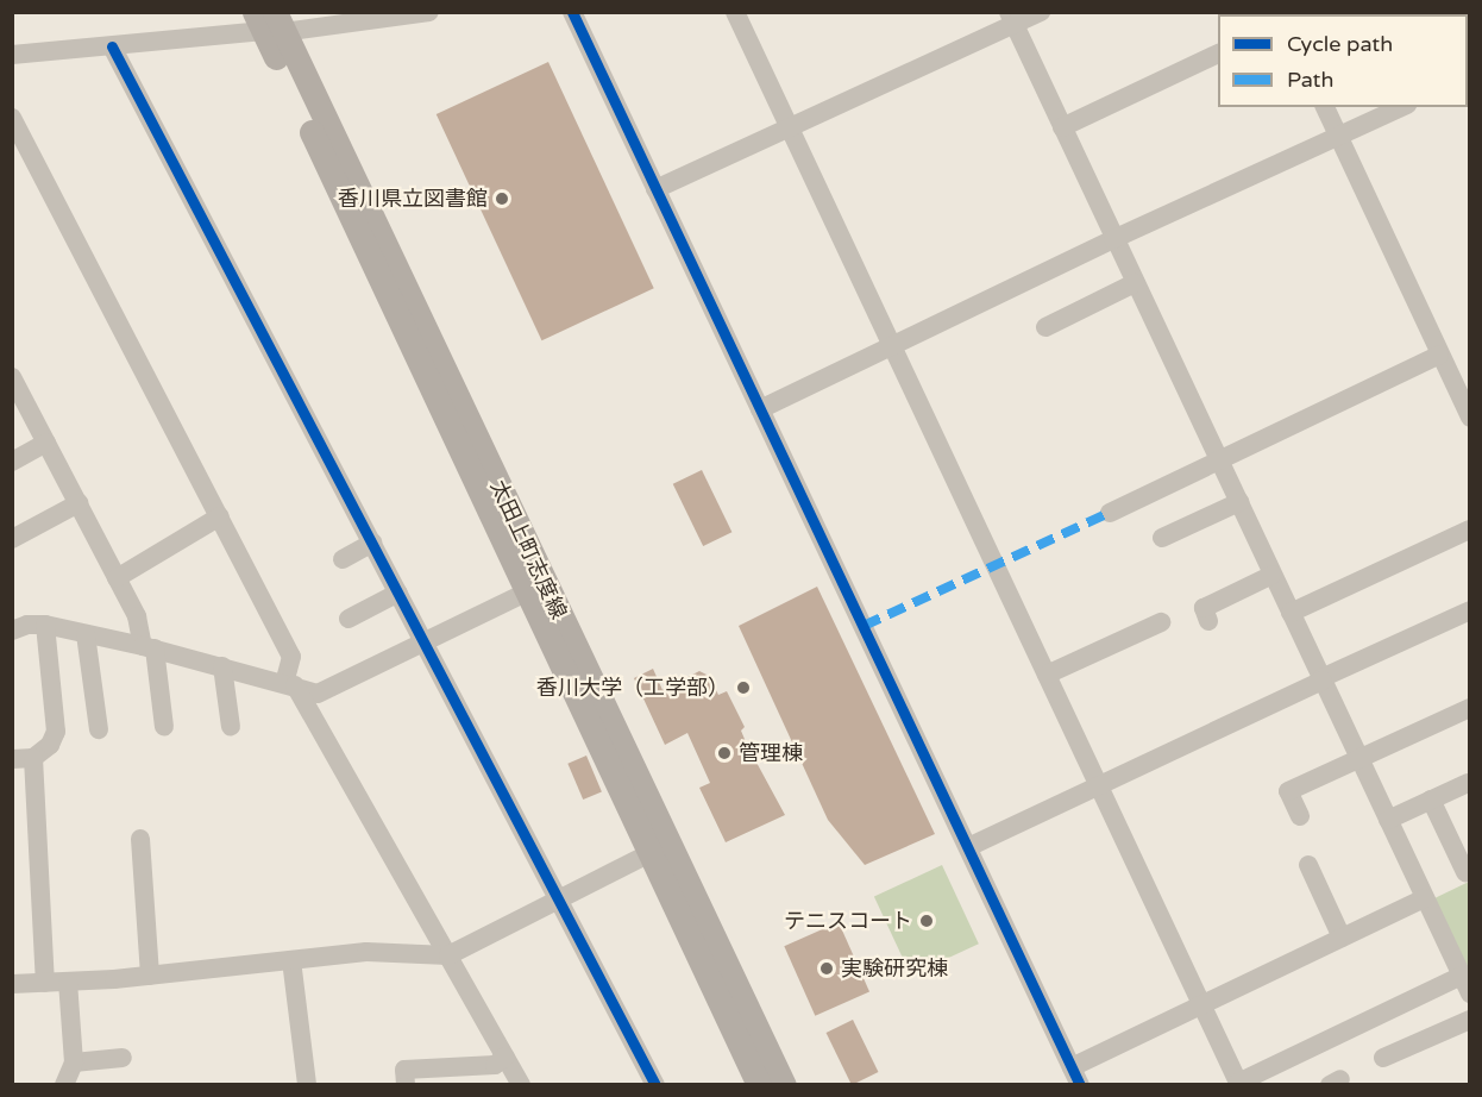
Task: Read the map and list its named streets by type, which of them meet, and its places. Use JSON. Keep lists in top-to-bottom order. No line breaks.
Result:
{"streets":{"main road":["太田上町志度線"]},"places":["香川県立図書館","香川大学（工学部）","管理棟","テニスコート","実験研究棟"],"legend":["Cycle path","Path"]}
